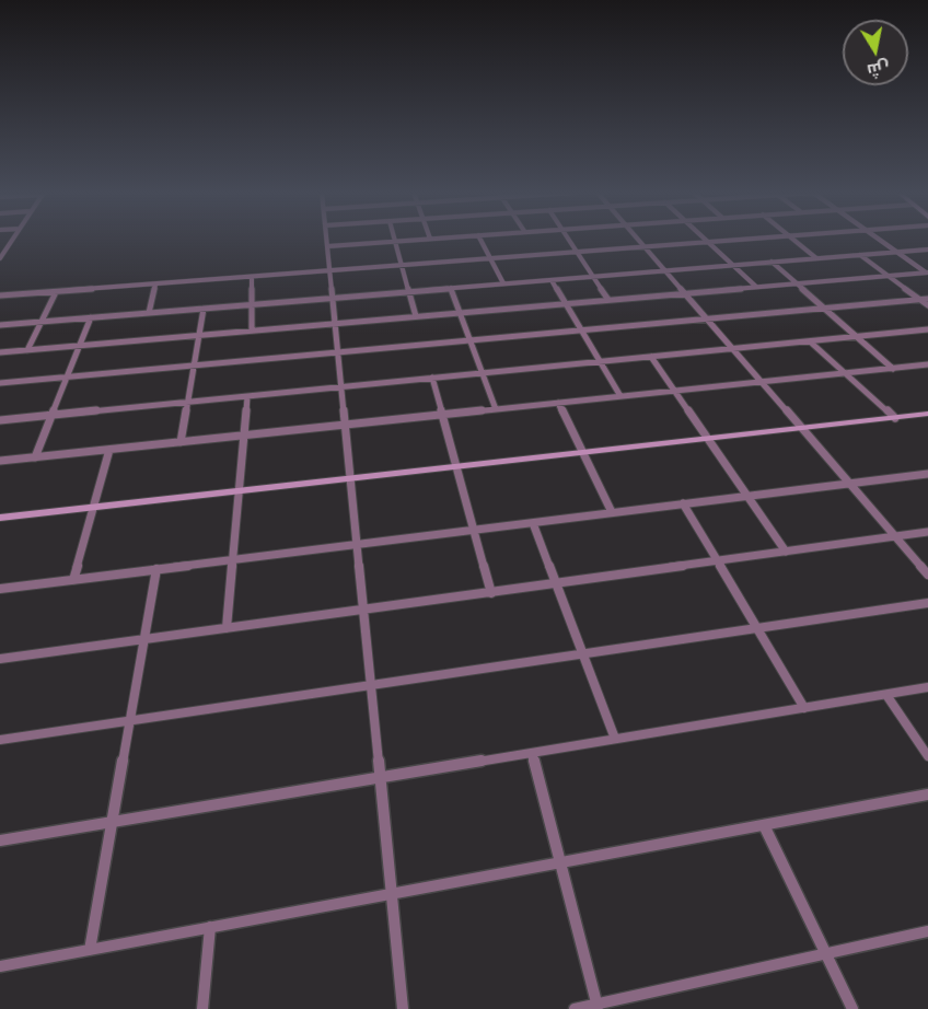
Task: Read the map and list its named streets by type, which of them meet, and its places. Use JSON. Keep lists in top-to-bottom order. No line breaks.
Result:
{"north":"bottom"}
